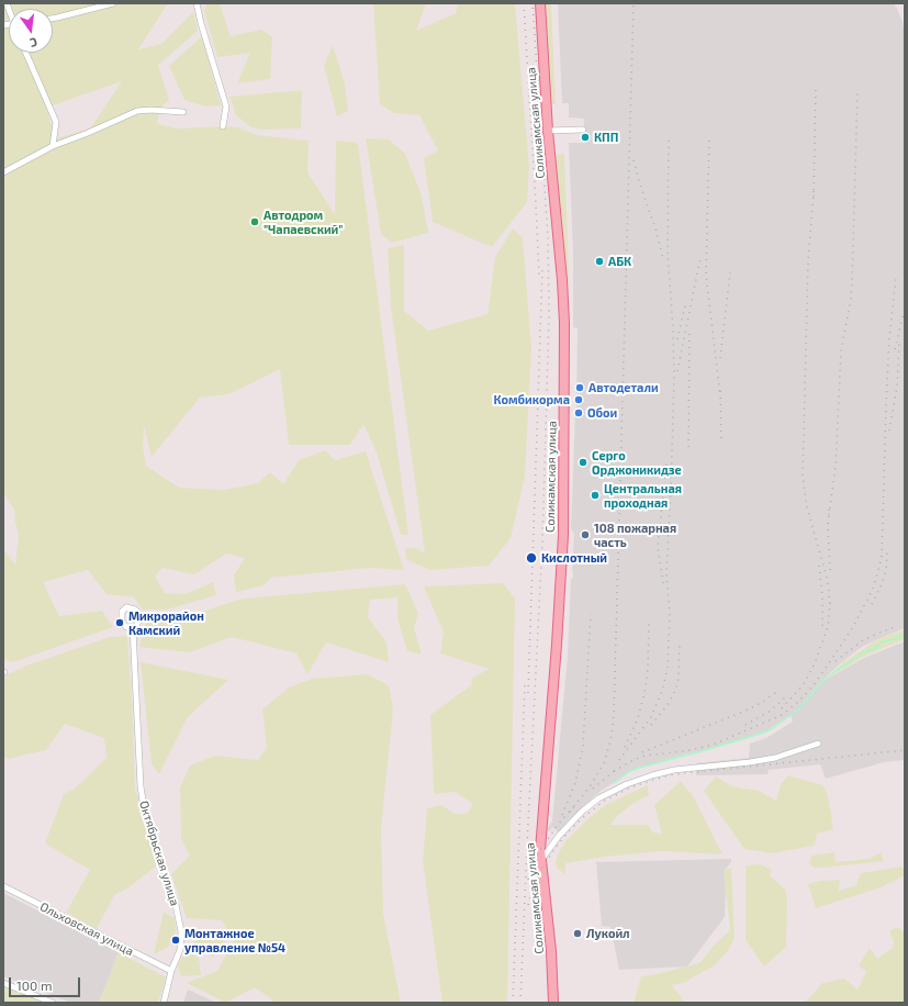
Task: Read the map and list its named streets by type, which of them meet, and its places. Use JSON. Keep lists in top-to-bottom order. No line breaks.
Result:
{"streets":{"main road":["Соликамская улица"],"street":["Октябрьская улица","Ольховская улица"]},"crossings":[["Октябрьская улица","Ольховская улица"]],"places":["КПП","Автодром \"Чапаевский\"","АБК","Автодетали","Комбикорма","Обои","Серго Орджоникидзе","Центральная проходная","108 пожарная часть","Кислотный","Микрорайон Камский","Лукойл","Монтажное управление №54"],"scale_bar":"100 m","north":"bottom"}
